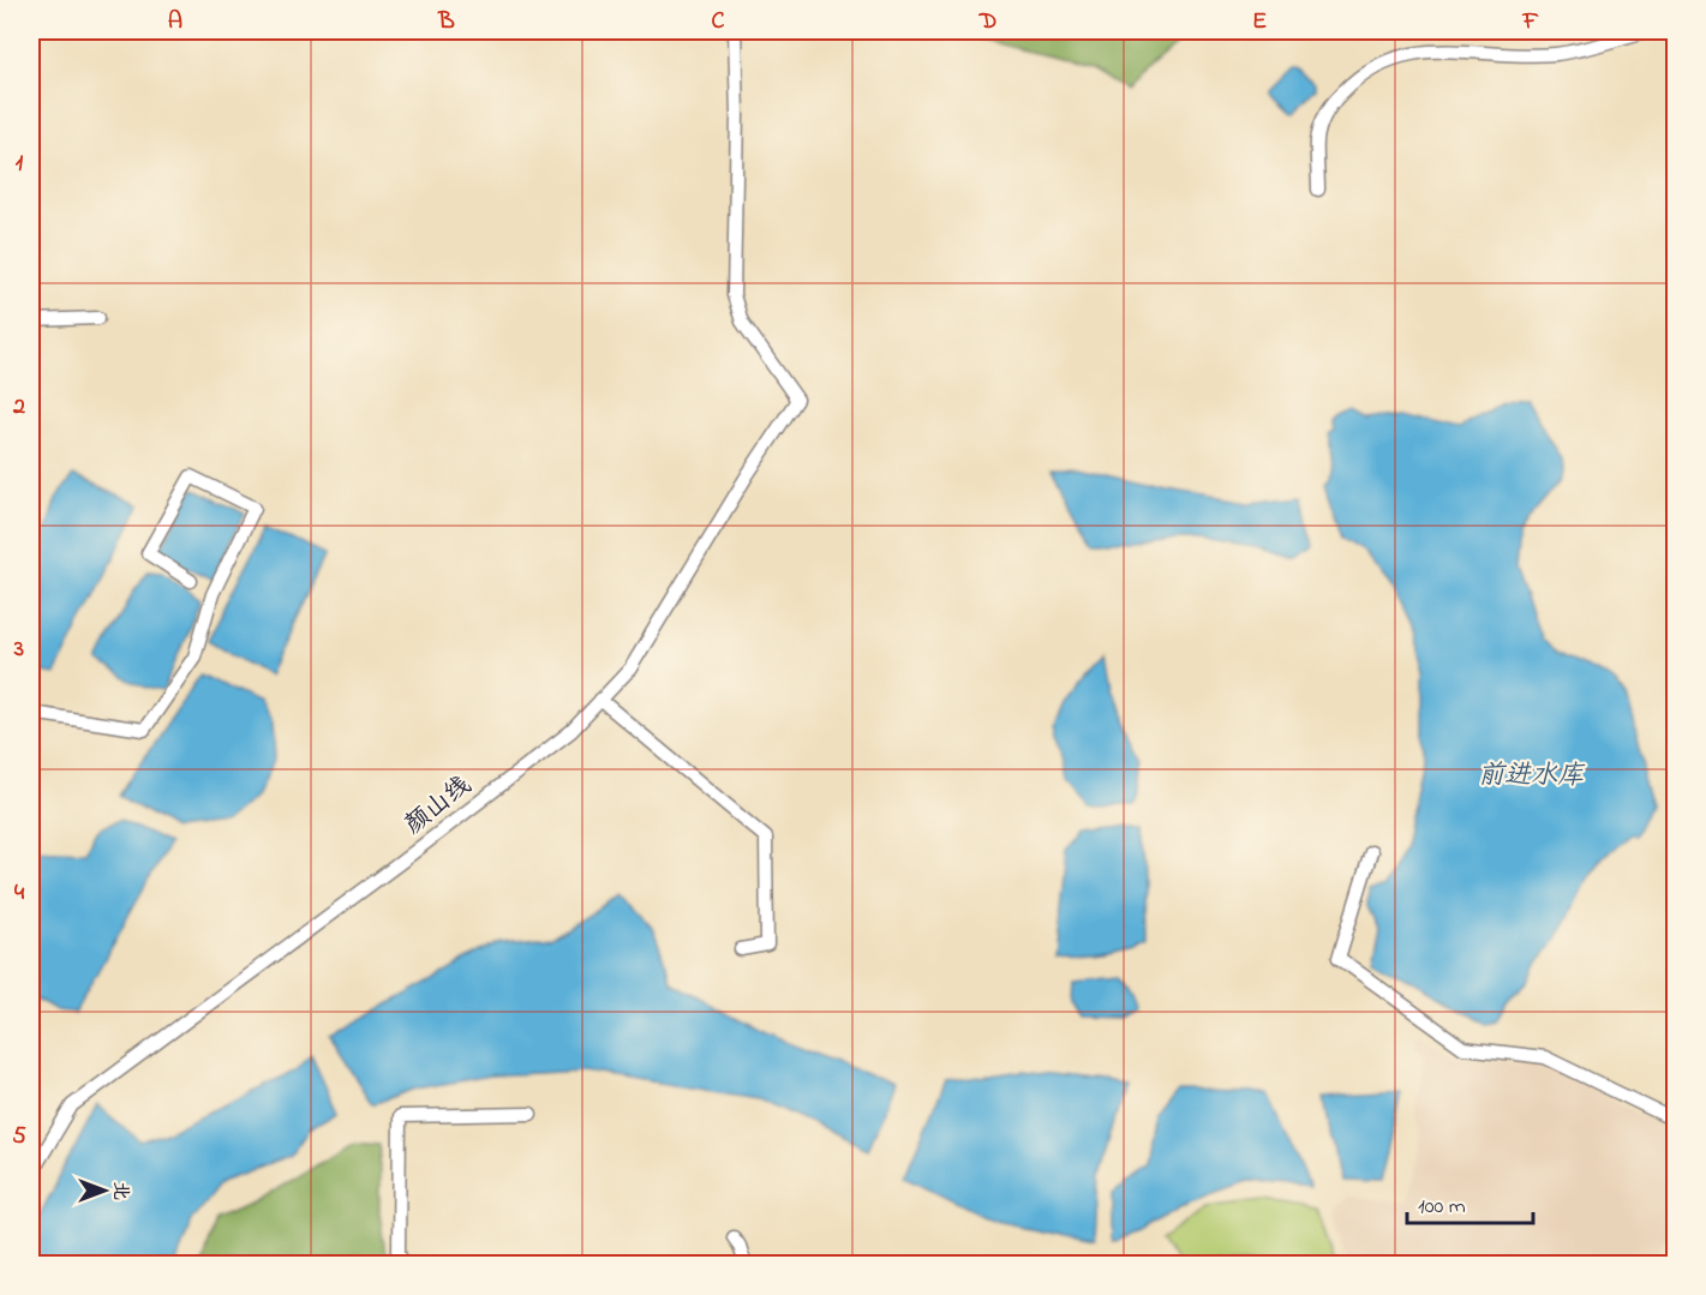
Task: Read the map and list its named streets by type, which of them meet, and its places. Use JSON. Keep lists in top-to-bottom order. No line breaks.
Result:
{"streets":{"street":["颜山线"]},"water":["前进水库"],"scale_bar":"100 m","north":"right","grid":{"columns":["A","B","C","D","E","F"],"rows":["1","2","3","4","5"]}}
